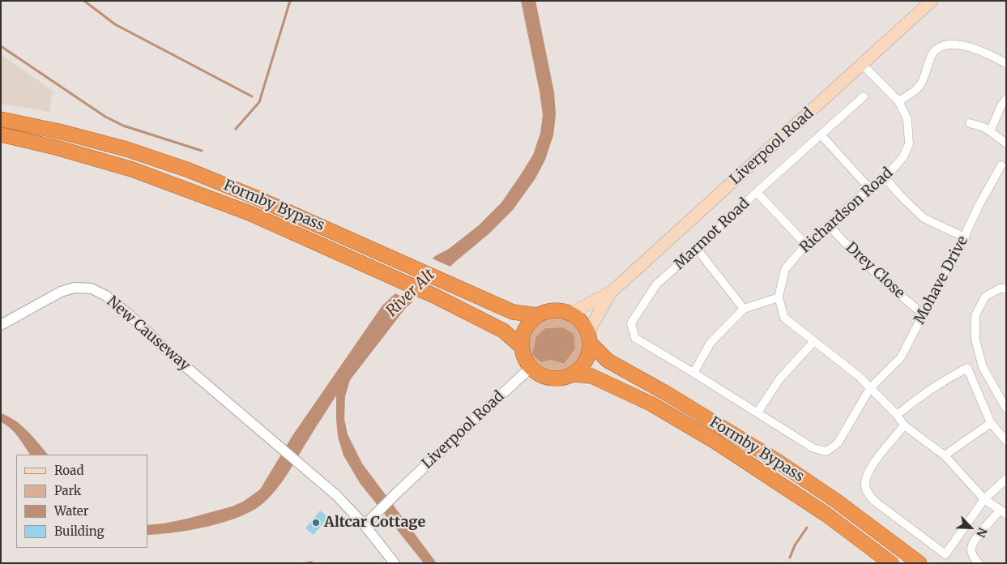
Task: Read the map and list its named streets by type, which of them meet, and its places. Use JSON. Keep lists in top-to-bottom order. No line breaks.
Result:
{"streets":{"highway":["Formby Bypass"],"main road":["Liverpool Road"],"street":["Richardson Road","Marmot Road","Drey Close","Mohave Drive","New Causeway"]},"crossings":[["Liverpool Road","Formby Bypass"],["Liverpool Road","Richardson Road"],["Liverpool Road","New Causeway"],["Richardson Road","Drey Close"],["Richardson Road","Mohave Drive"],["Marmot Road","Mohave Drive"],["Drey Close","Mohave Drive"]],"water":["River Alt"],"places":["Altcar Cottage"],"legend":["Road","Park","Water","Building"],"north":"bottom right"}
